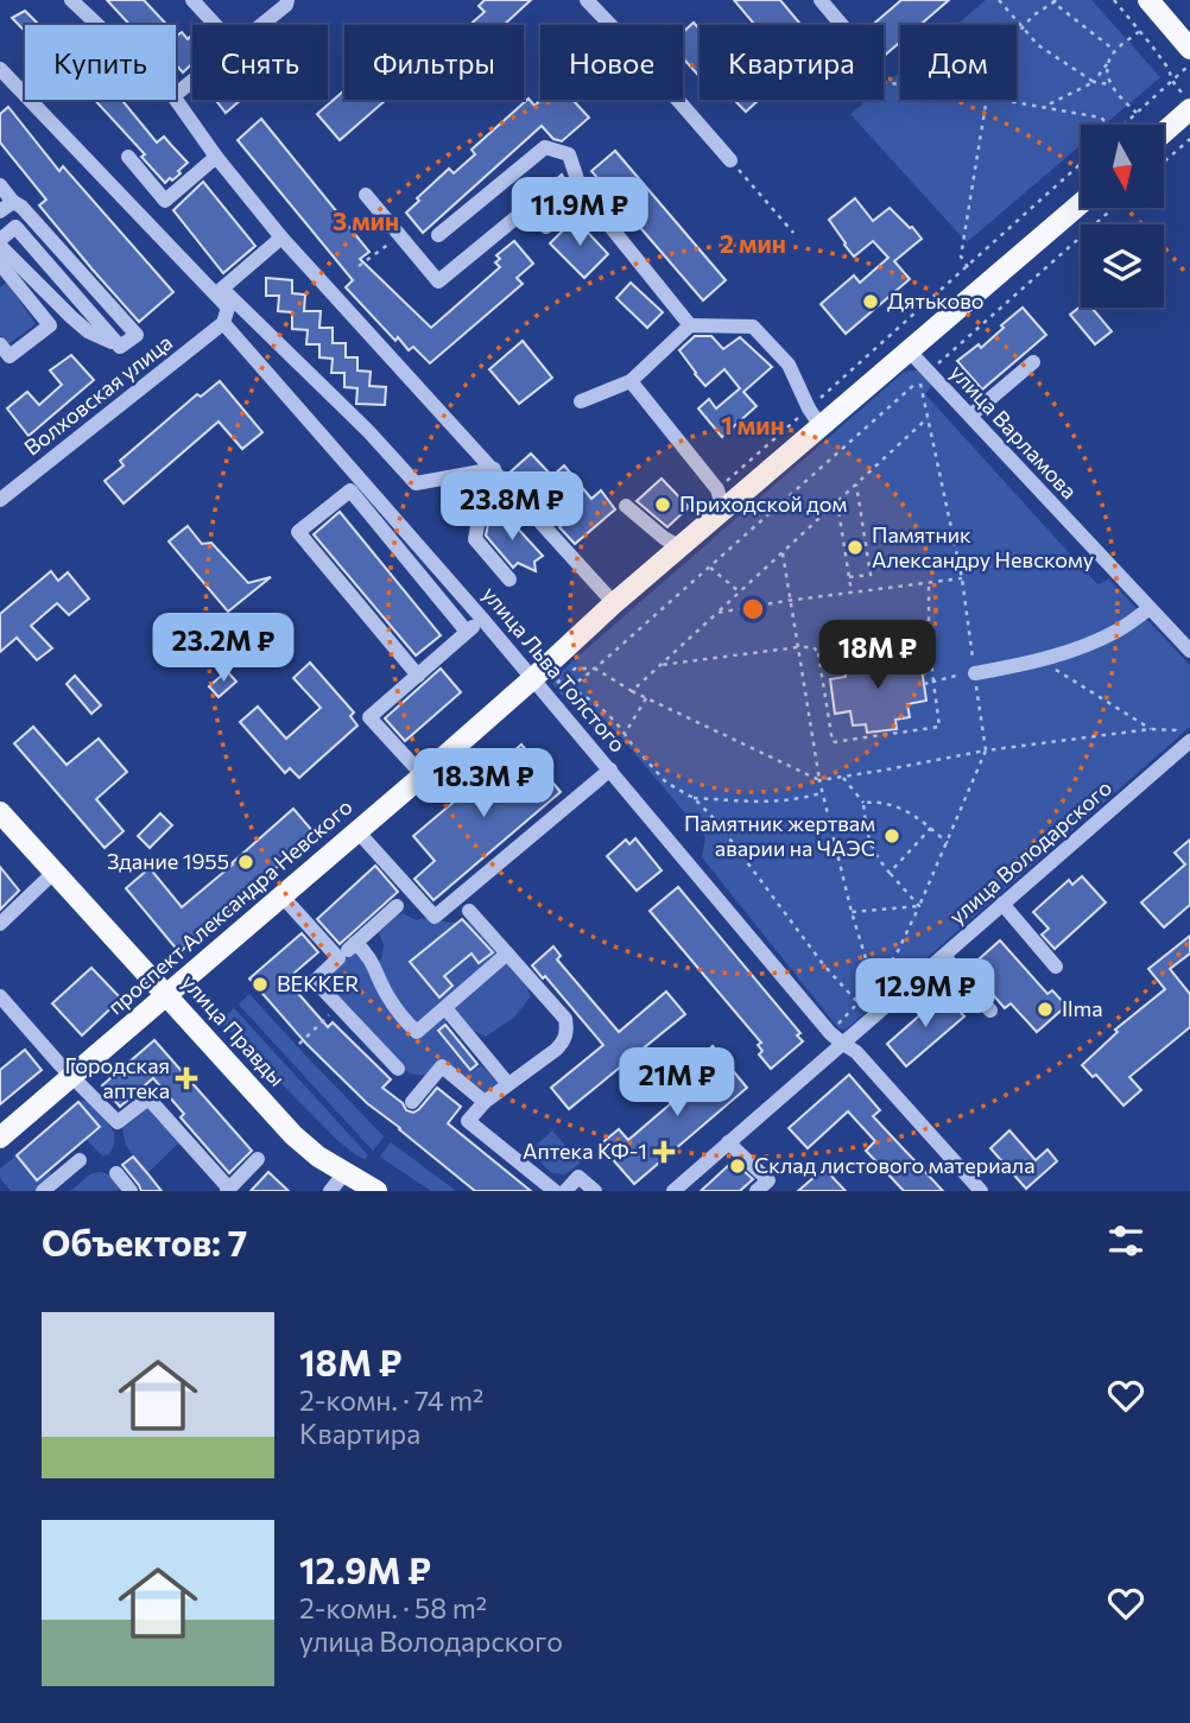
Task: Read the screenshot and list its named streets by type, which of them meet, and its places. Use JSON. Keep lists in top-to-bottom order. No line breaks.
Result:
{"streets":{"main road":["проспект Александра Невского","улица Правды"],"street":["Волховская улица","улица Варламова","улица Льва Толстого","улица Володарского"]},"crossings":[["Волховская улица","улица Льва Толстого"],["улица Варламова","проспект Александра Невского"],["улица Льва Толстого","улица Володарского"],["улица Льва Толстого","проспект Александра Невского"],["проспект Александра Невского","улица Правды"]],"places":{"other":["Дятьково","Приходской дом","Памятник Александру Невскому","Памятник жертвам аварии на ЧАЭС","Здание 1955","BEKKER","Ilma","Склад листового материала"],"health":["Городская аптека","Аптека КФ-1"]},"north":"bottom","page":{"chip":["Купить","Снять","Фильтры","Новое","Квартира","Дом"],"price":["11.9M ₽","23.8M ₽","23.2M ₽","18M ₽","18.3M ₽","12.9M ₽","21M ₽"],"heading":"Объектов: 7","list":[{"name":"18M ₽","note":"2-комн. · 74 m² · Квартира"},{"name":"12.9M ₽","note":"2-комн. · 58 m² · улица Володарского"}]},"rings":["3 мин","2 мин","1 мин"]}
